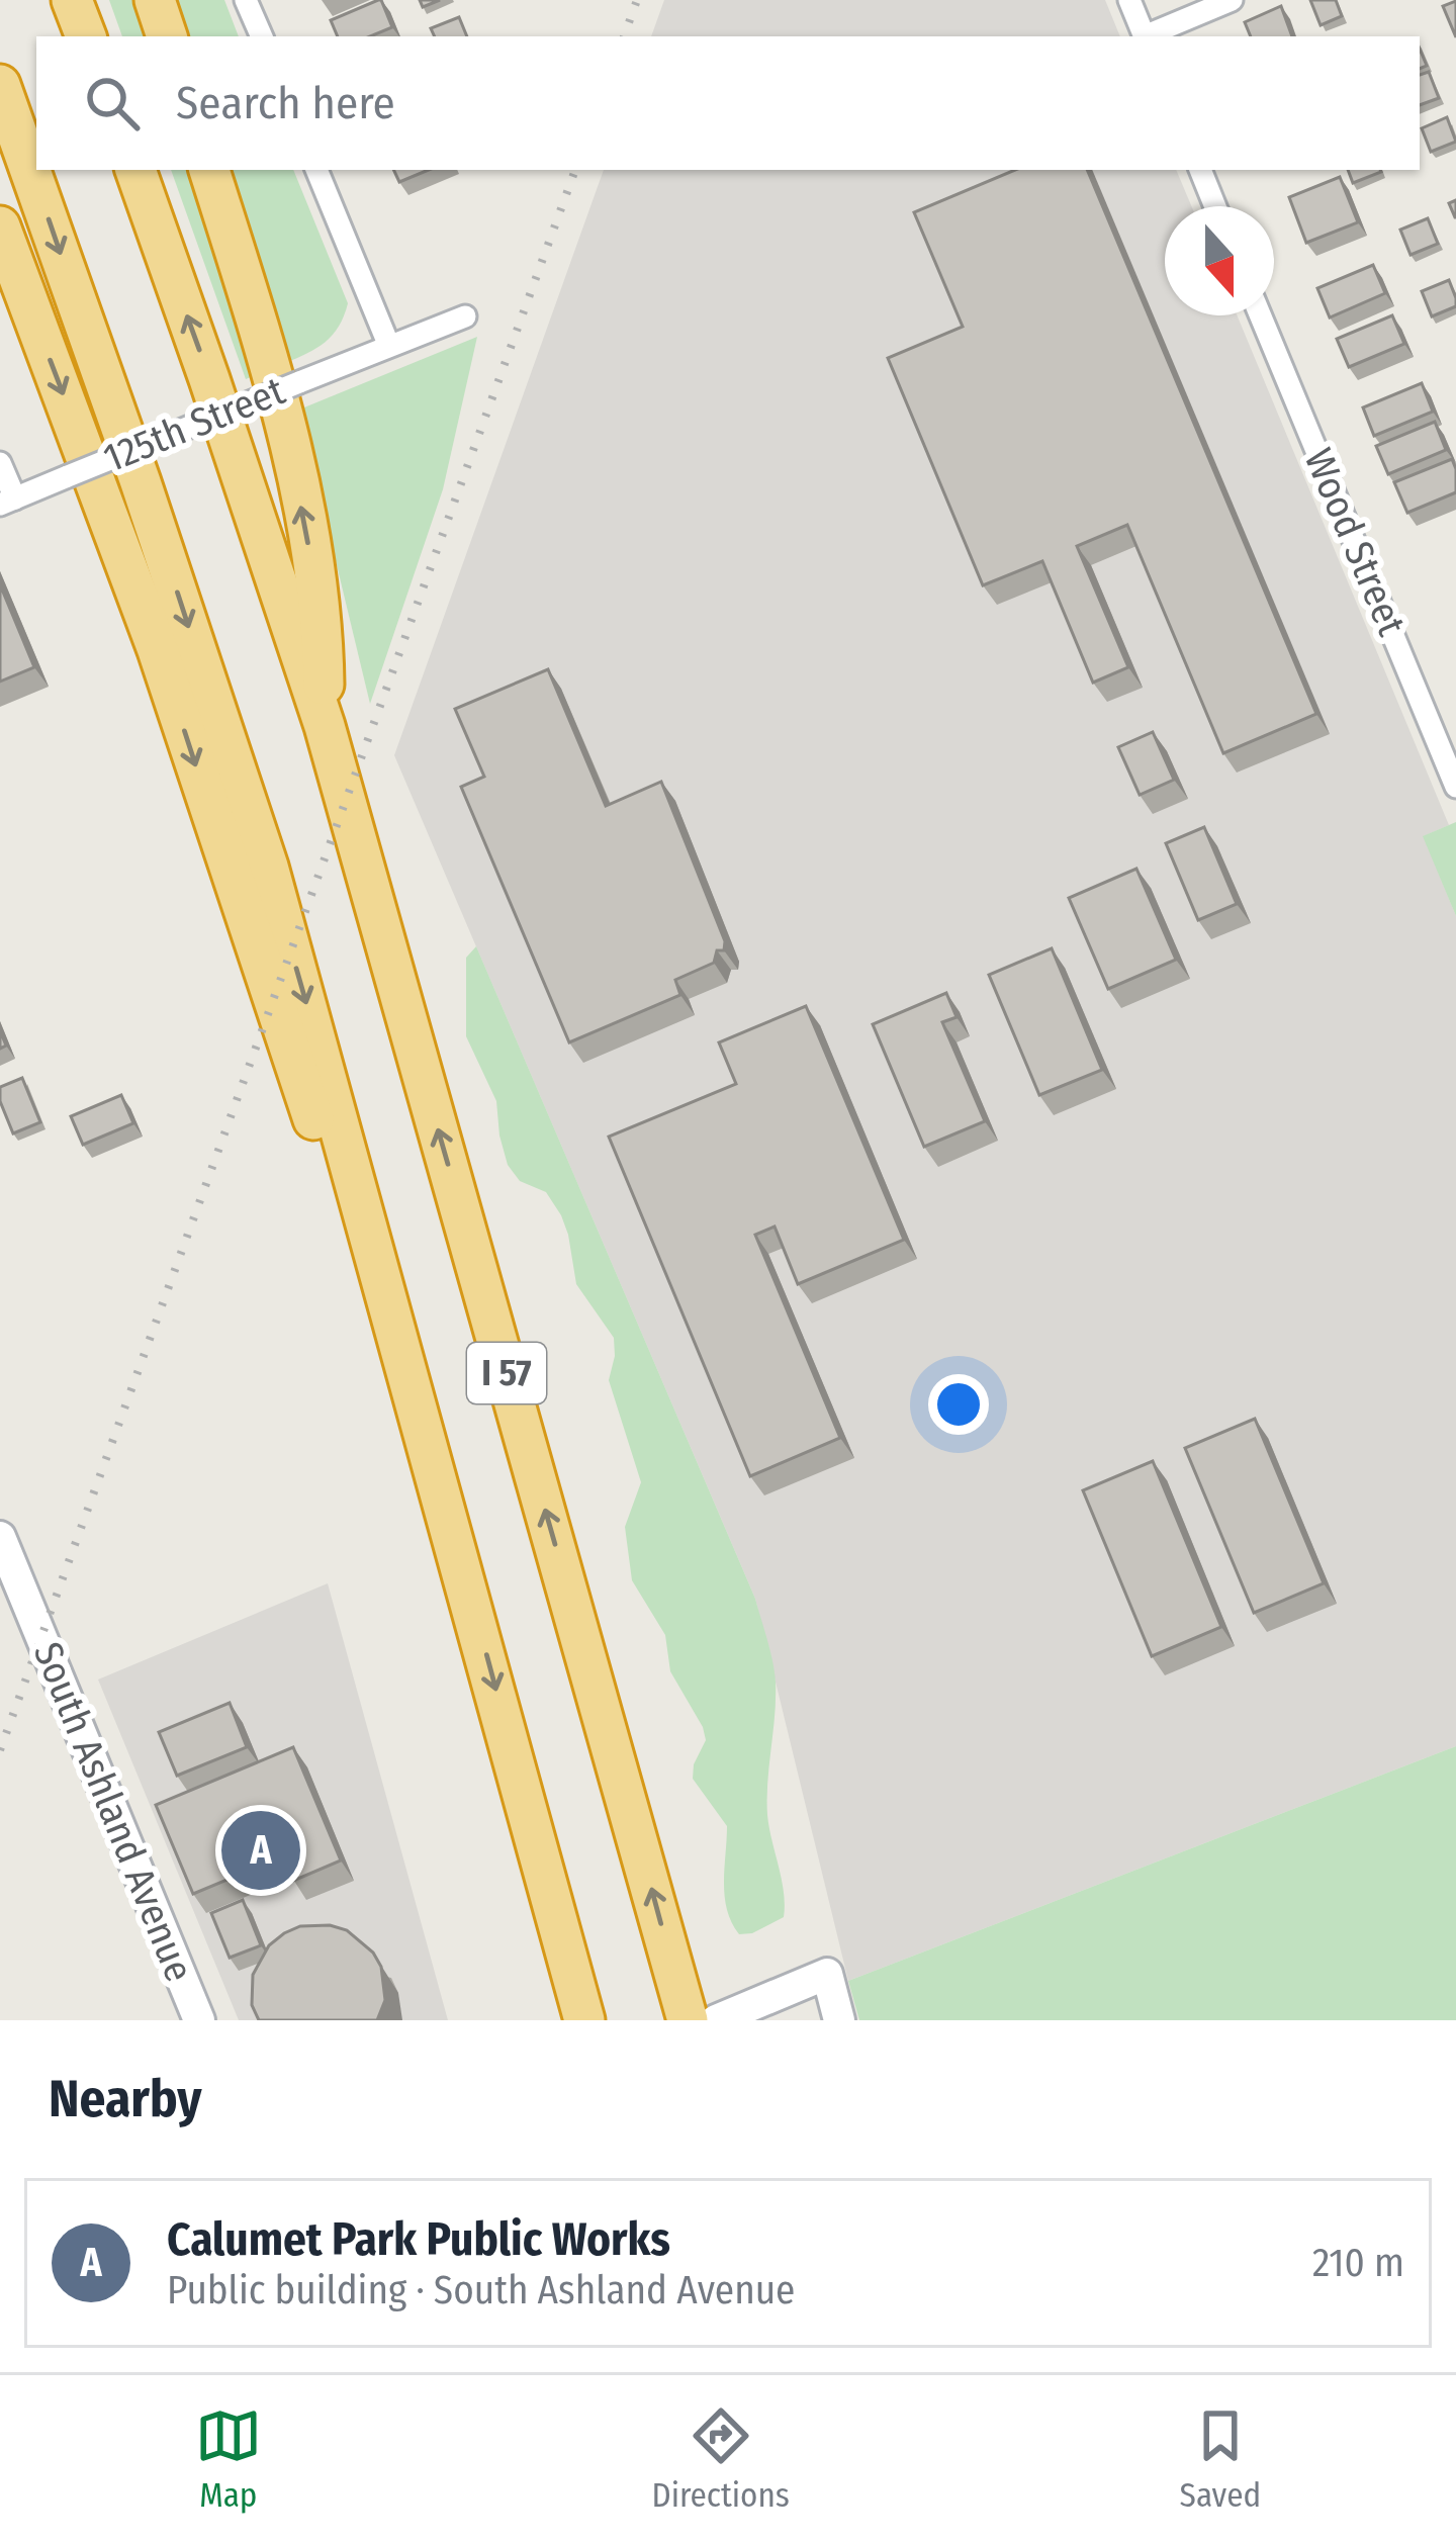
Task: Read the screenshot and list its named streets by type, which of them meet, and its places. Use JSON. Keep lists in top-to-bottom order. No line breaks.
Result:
{"streets":{"highway":["I 57"],"main road":["South Ashland Avenue"],"street":["125th Street","Wood Street"]},"north":"bottom","page":{"search":"Search here","pins":"A","heading":"Nearby","list":[{"mark":"A","name":"Calumet Park Public Works","note":"Public building · South Ashland Avenue","value":"210 m"}],"nav":["Map","Directions","Saved"]}}
